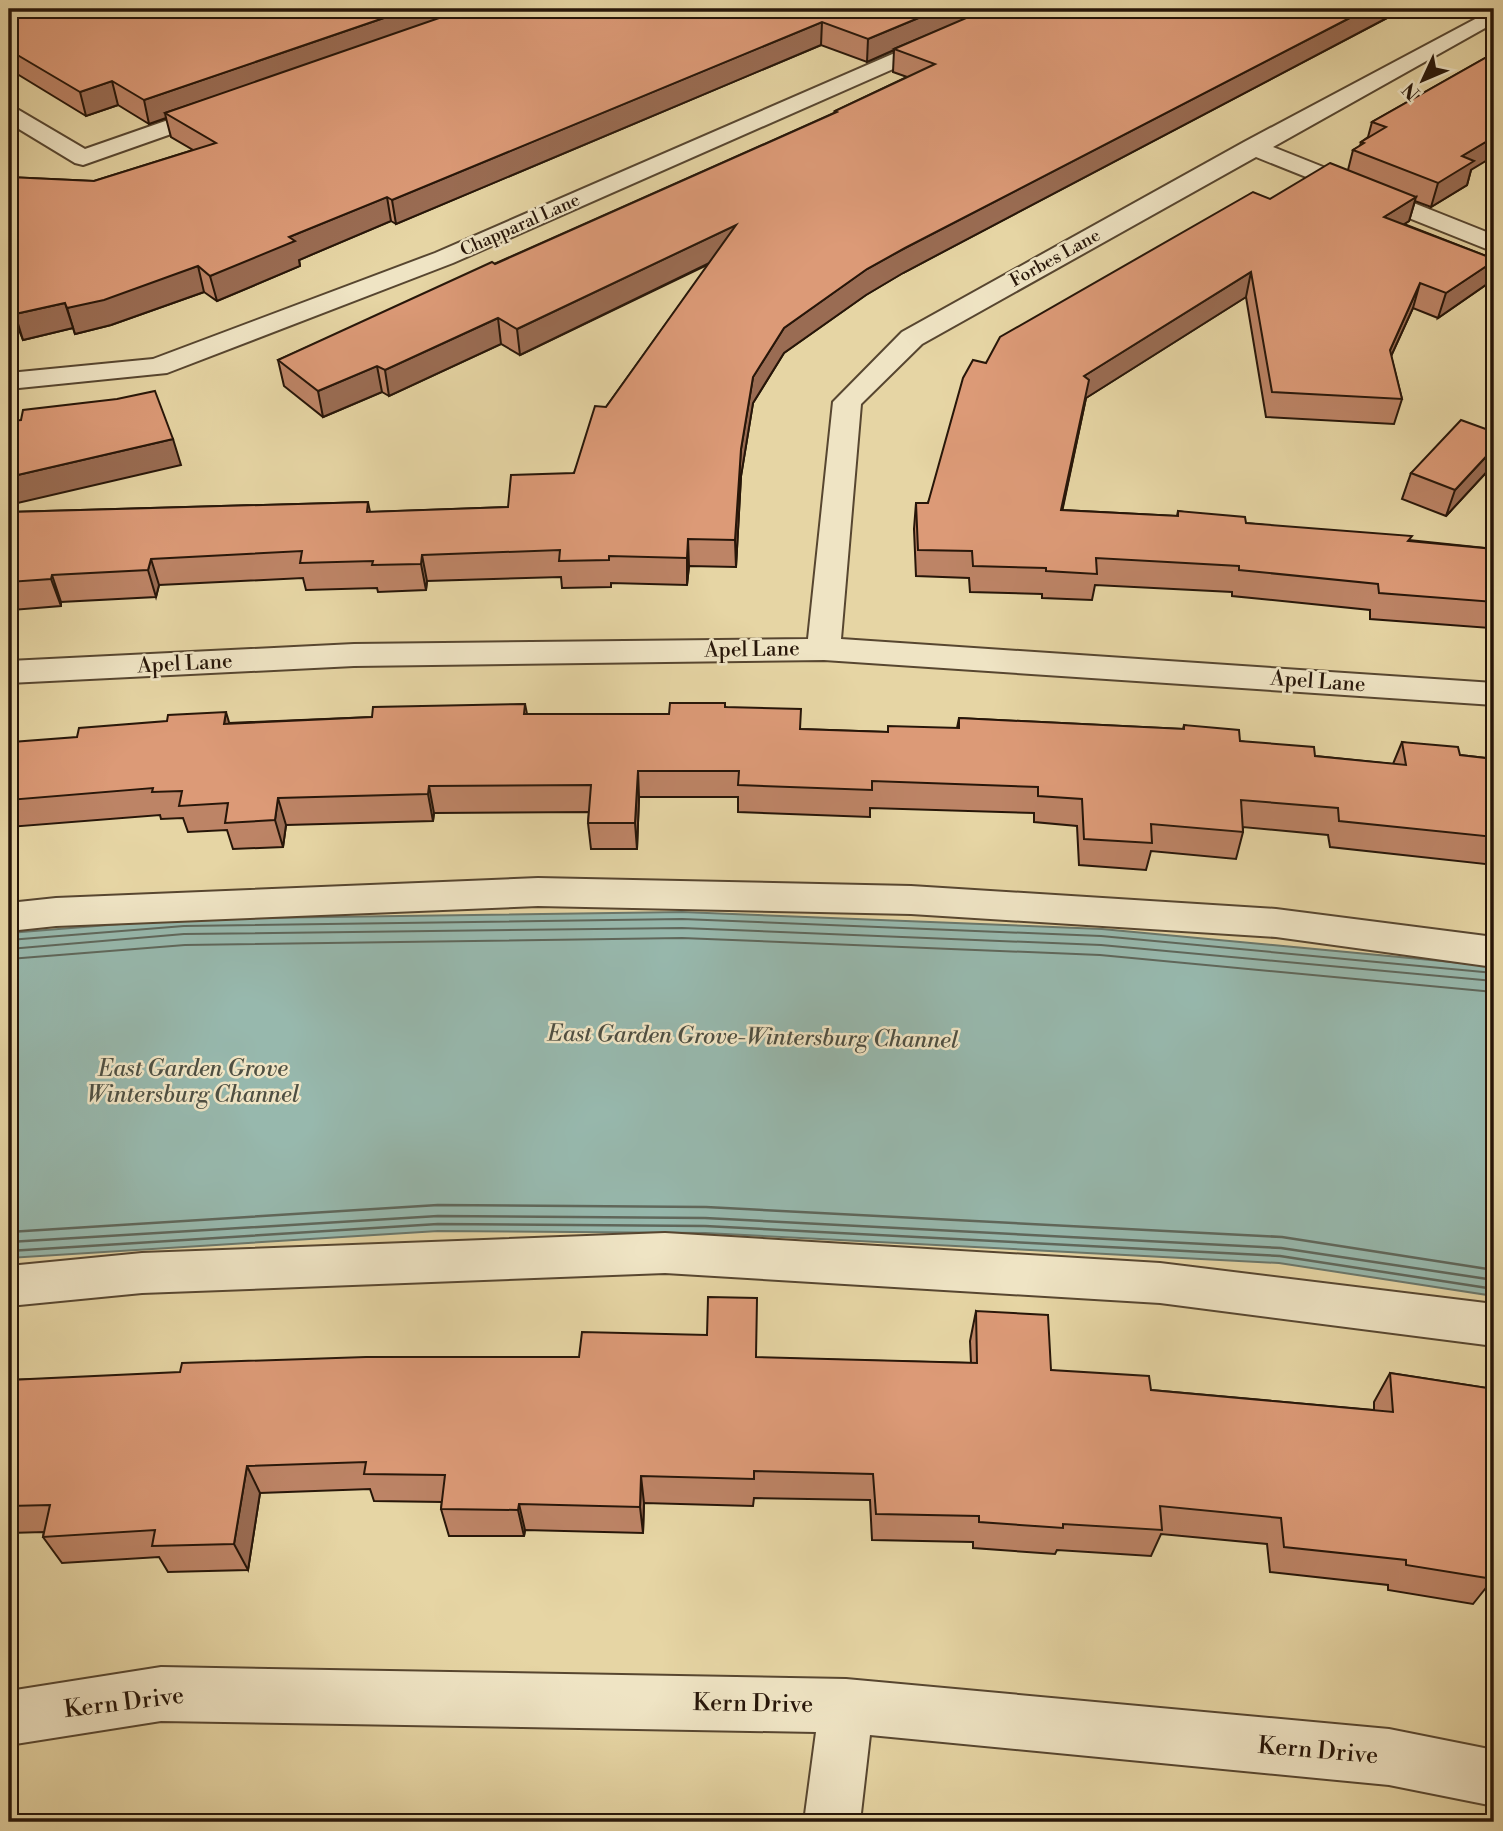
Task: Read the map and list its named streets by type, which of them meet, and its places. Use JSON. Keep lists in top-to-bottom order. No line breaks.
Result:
{"streets":{"street":["Chapparal Lane","Forbes Lane","Apel Lane","Kern Drive"]},"crossings":[["Forbes Lane","Apel Lane"]],"water":["East Garden Grove-Wintersburg Channel","East Garden Grove Wintersburg Channel"],"north":"bottom left"}
